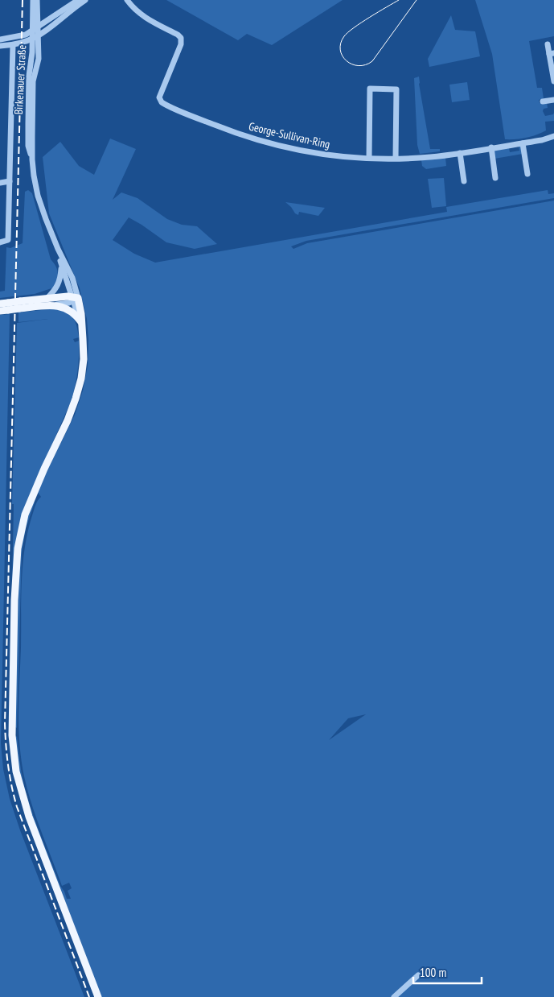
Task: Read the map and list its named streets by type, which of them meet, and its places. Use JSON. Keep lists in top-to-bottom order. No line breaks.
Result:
{"streets":{"street":["Birkenauer Straße","George-Sullivan-Ring"]},"scale_bar":"100 m"}
